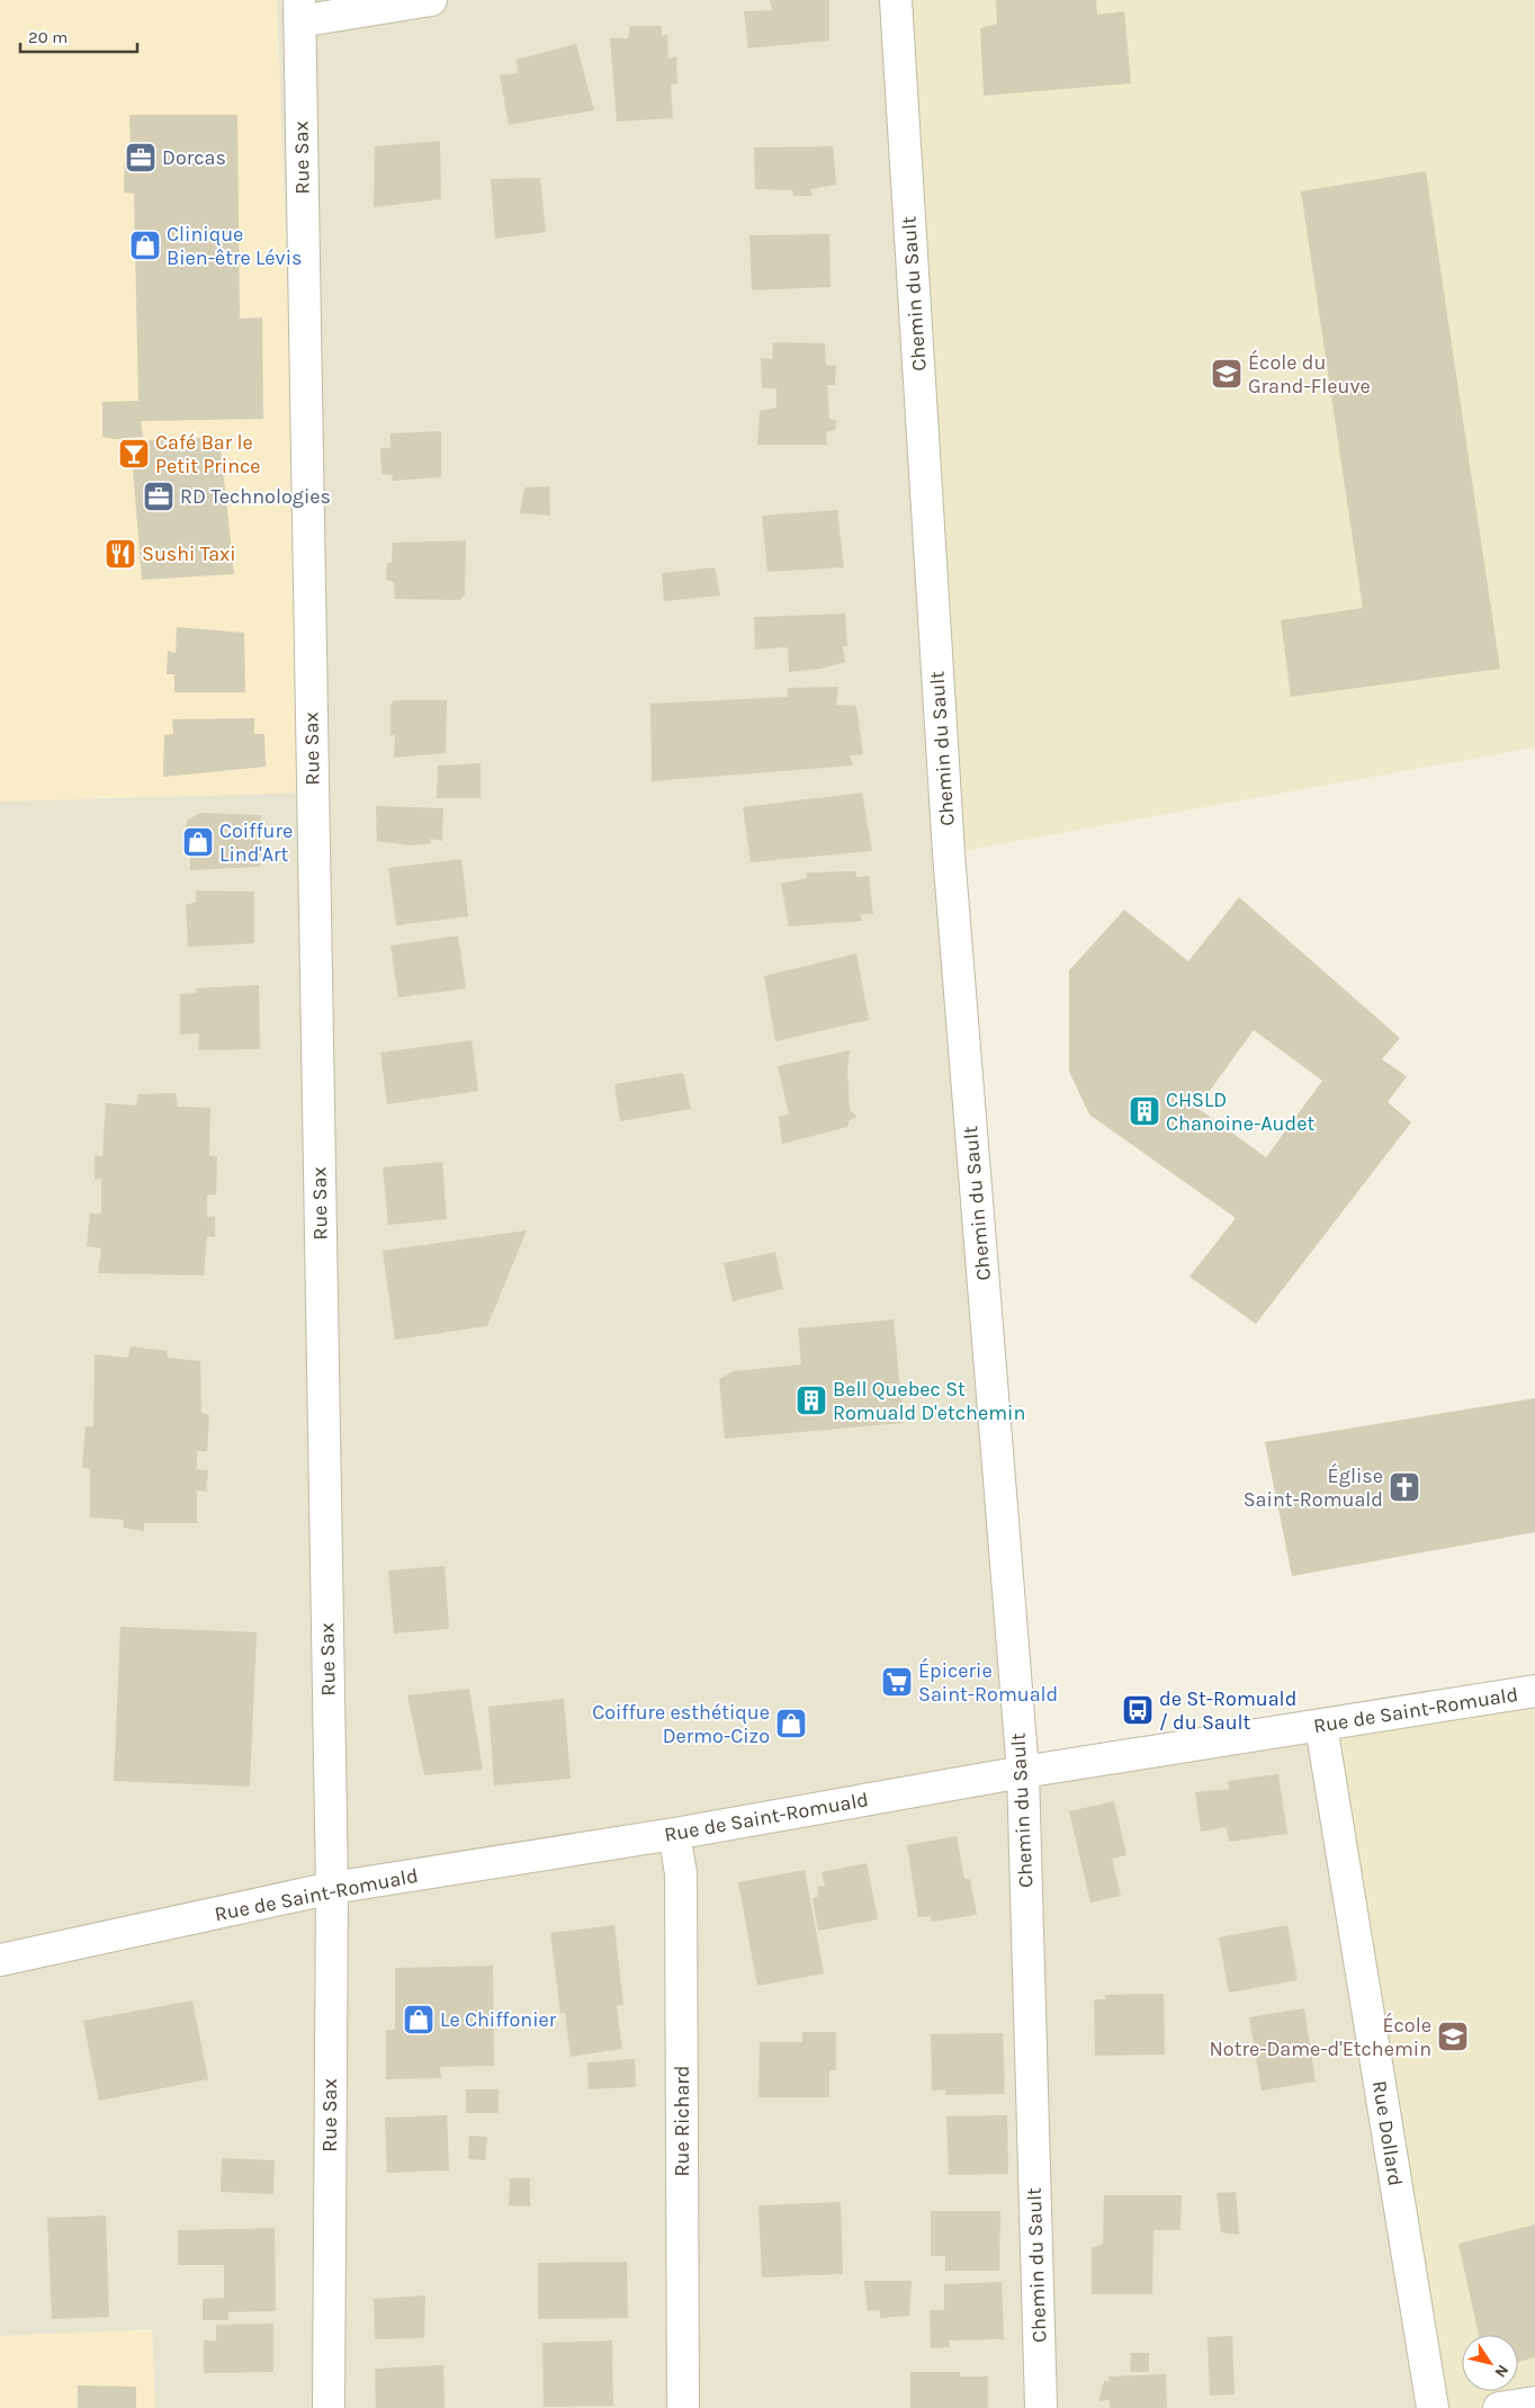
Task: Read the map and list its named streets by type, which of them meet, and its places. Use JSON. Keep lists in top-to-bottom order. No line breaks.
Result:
{"streets":{"street":["Rue Sax","Chemin du Sault","Rue de Saint-Romuald","Rue Richard","Rue Dollard"]},"crossings":[["Rue Sax","Rue de Saint-Romuald"],["Chemin du Sault","Rue de Saint-Romuald"],["Rue de Saint-Romuald","Rue Richard"],["Rue de Saint-Romuald","Rue Dollard"]],"places":{"office":["Dorcas","RD Technologies"],"shop":["Clinique Bien-être Lévis","Coiffure Lind'Art","Coiffure esthétique Dermo-Cizo","Le Chiffonier"],"school or university":["École du Grand-Fleuve","École Notre-Dame-d'Etchemin"],"bar":["Café Bar le Petit Prince"],"restaurant":["Sushi Taxi"],"building":["CHSLD Chanoine-Audet","Bell Quebec St Romuald D'etchemin"],"church":["Église Saint-Romuald"],"supermarket":["Épicerie Saint-Romuald"],"bus stop":["de St-Romuald / du Sault"]},"scale_bar":"20 m","north":"bottom right"}
